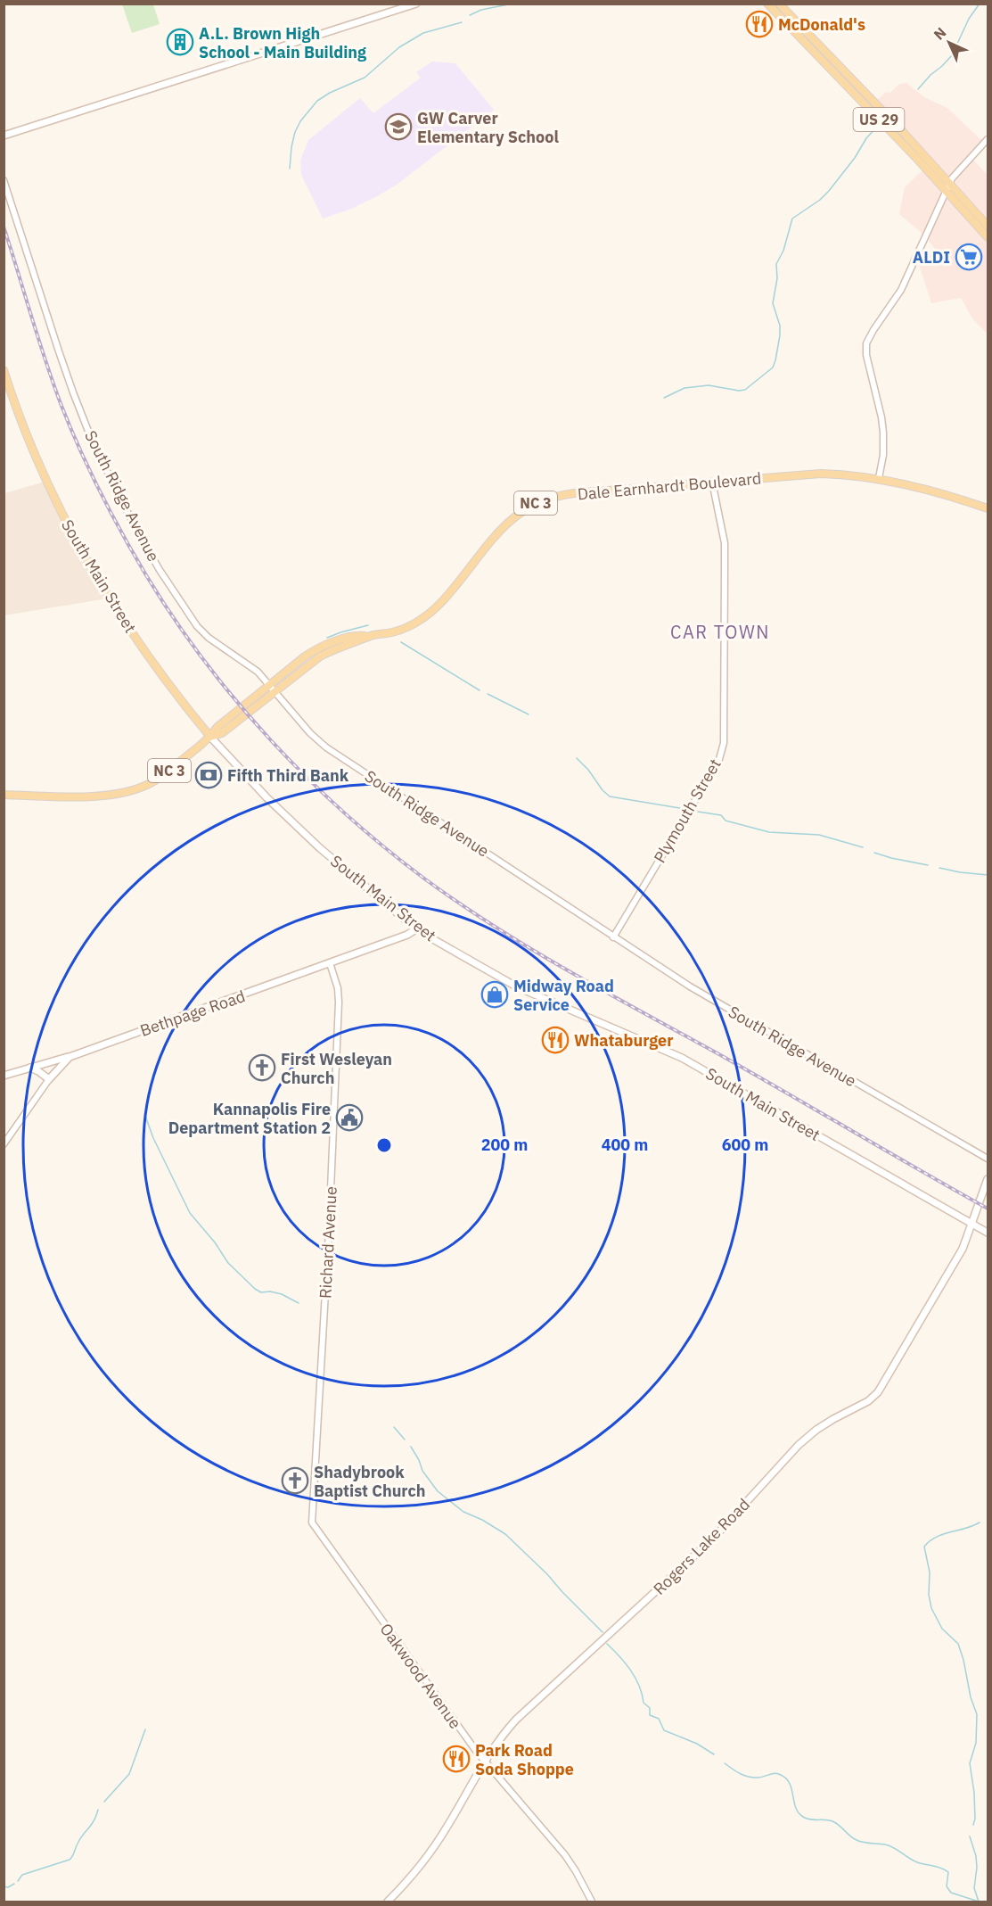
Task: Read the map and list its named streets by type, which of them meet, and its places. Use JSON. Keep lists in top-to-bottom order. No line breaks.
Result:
{"streets":{"main road":["US 29","Dale Earnhardt Boulevard","NC 3","South Main Street","Bethpage Road","Rogers Lake Road"],"street":["South Ridge Avenue","Plymouth Street","Richard Avenue","Oakwood Avenue"]},"crossings":[["Dale Earnhardt Boulevard","South Ridge Avenue"],["Dale Earnhardt Boulevard","South Main Street"],["Dale Earnhardt Boulevard","Plymouth Street"],["South Ridge Avenue","Plymouth Street"],["South Main Street","Bethpage Road"],["South Main Street","Rogers Lake Road"],["Bethpage Road","Richard Avenue"],["Richard Avenue","Oakwood Avenue"],["Rogers Lake Road","Oakwood Avenue"]],"districts":["CAR TOWN"],"places":{"restaurant":["McDonald's","Whataburger","Park Road Soda Shoppe"],"building":["A.L. Brown High School - Main Building"],"school or university":["GW Carver Elementary School"],"supermarket":["ALDI"],"bank":["Fifth Third Bank"],"shop":["Midway Road Service"],"church":["First Wesleyan Church","Shadybrook Baptist Church"],"public building":["Kannapolis Fire Department Station 2"]},"north":"top left","rings":["200 m","400 m","600 m"]}
